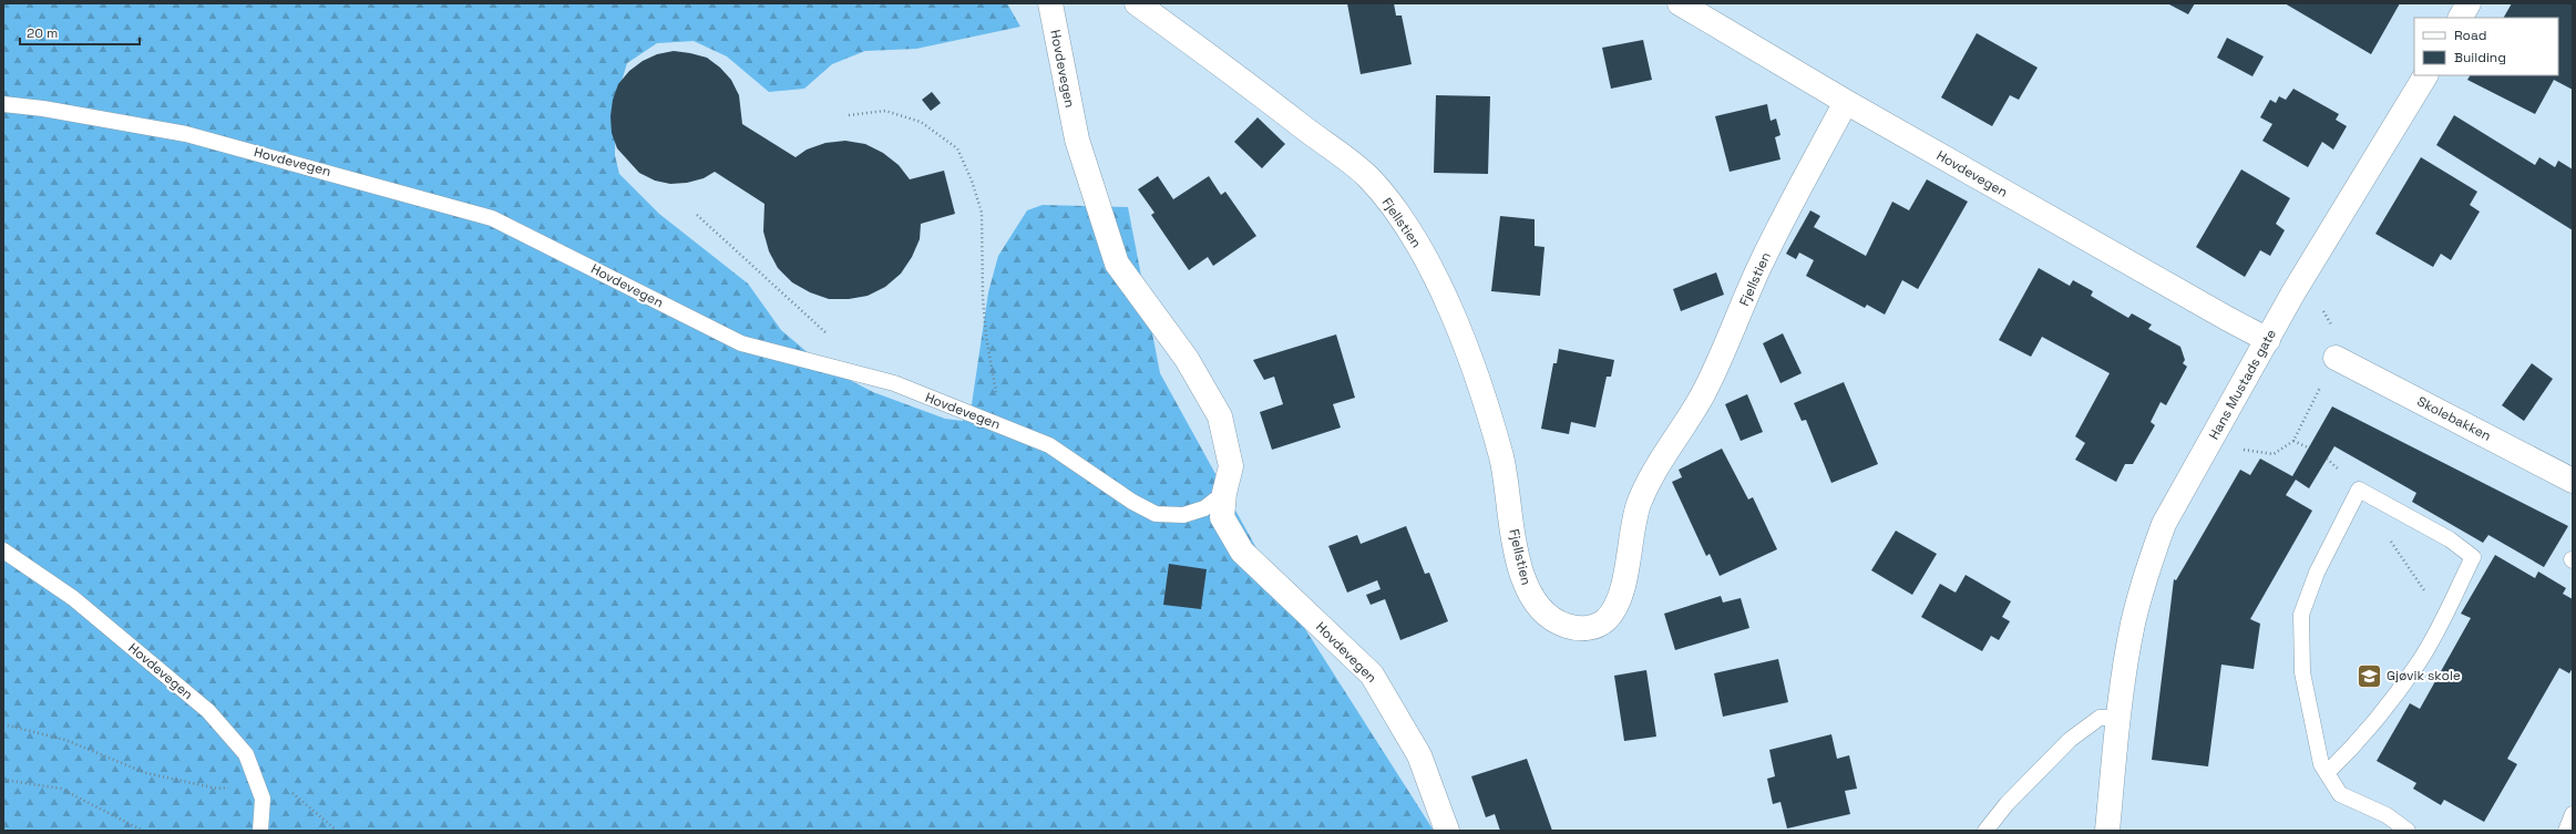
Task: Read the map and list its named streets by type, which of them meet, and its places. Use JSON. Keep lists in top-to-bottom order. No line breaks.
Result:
{"streets":{"street":["Hovdevegen","Fjellstien","Hans Mustads gate","Skolebakken"]},"crossings":[["Hovdevegen","Fjellstien"],["Hovdevegen","Hans Mustads gate"]],"places":{"school or university":["Gjøvik skole"]},"legend":["Road","Building"],"scale_bar":"20 m"}
